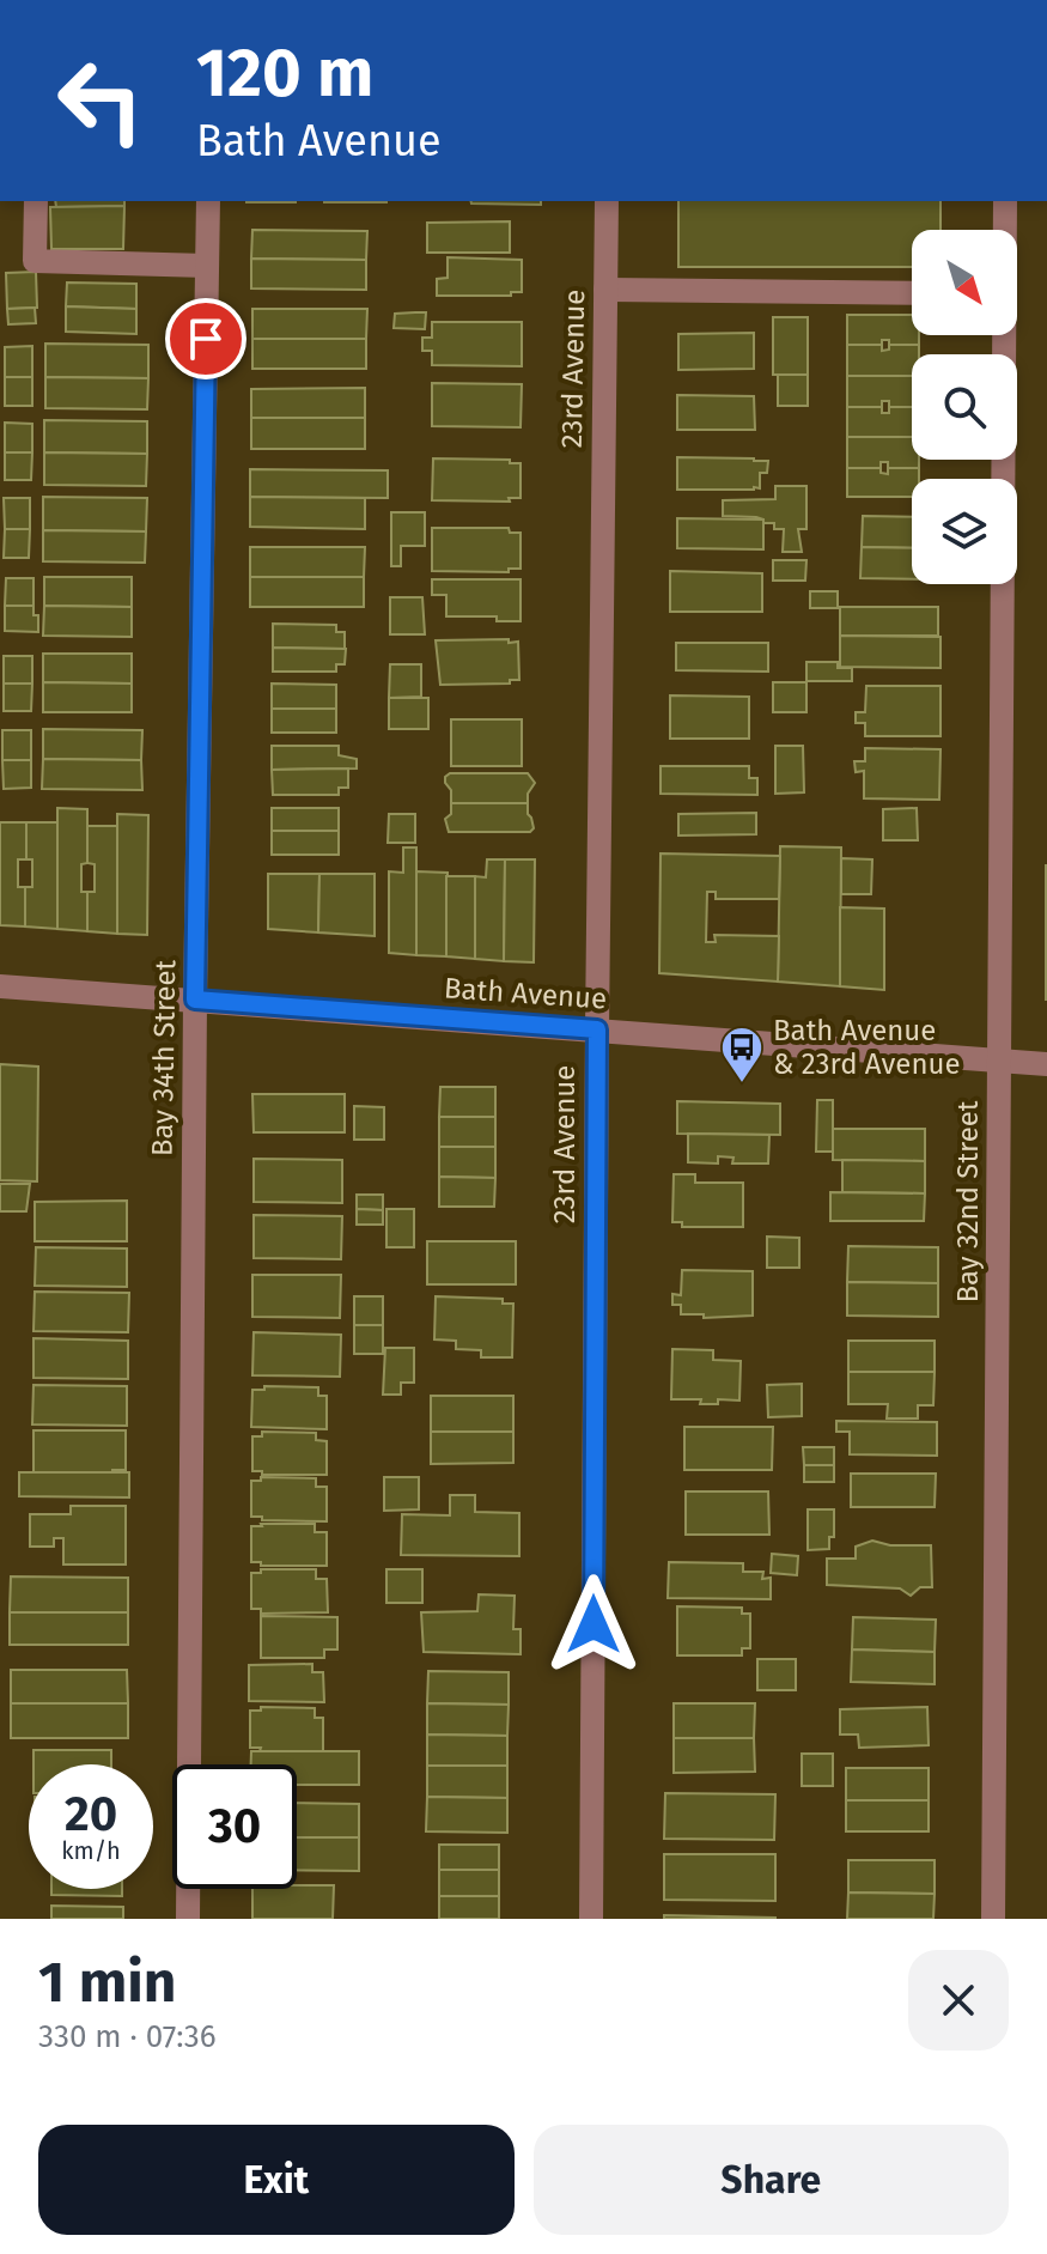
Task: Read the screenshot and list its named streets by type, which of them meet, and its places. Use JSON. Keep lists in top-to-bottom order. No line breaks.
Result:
{"streets":{"street":["23rd Avenue","Bath Avenue","Bay 34th Street","Bay 32nd Street"]},"crossings":[["23rd Avenue","Bath Avenue"],["Bath Avenue","Bay 34th Street"],["Bath Avenue","Bay 32nd Street"]],"places":{"bus stop":["Bath Avenue & 23rd Avenue"]},"north":"bottom right","page":{"turn":["120 m","Bath Avenue"],"speed":"20 km/h","limit":"30","heading":["1 min","330 m · 07:36"],"buttons":["Exit","Share"]}}
